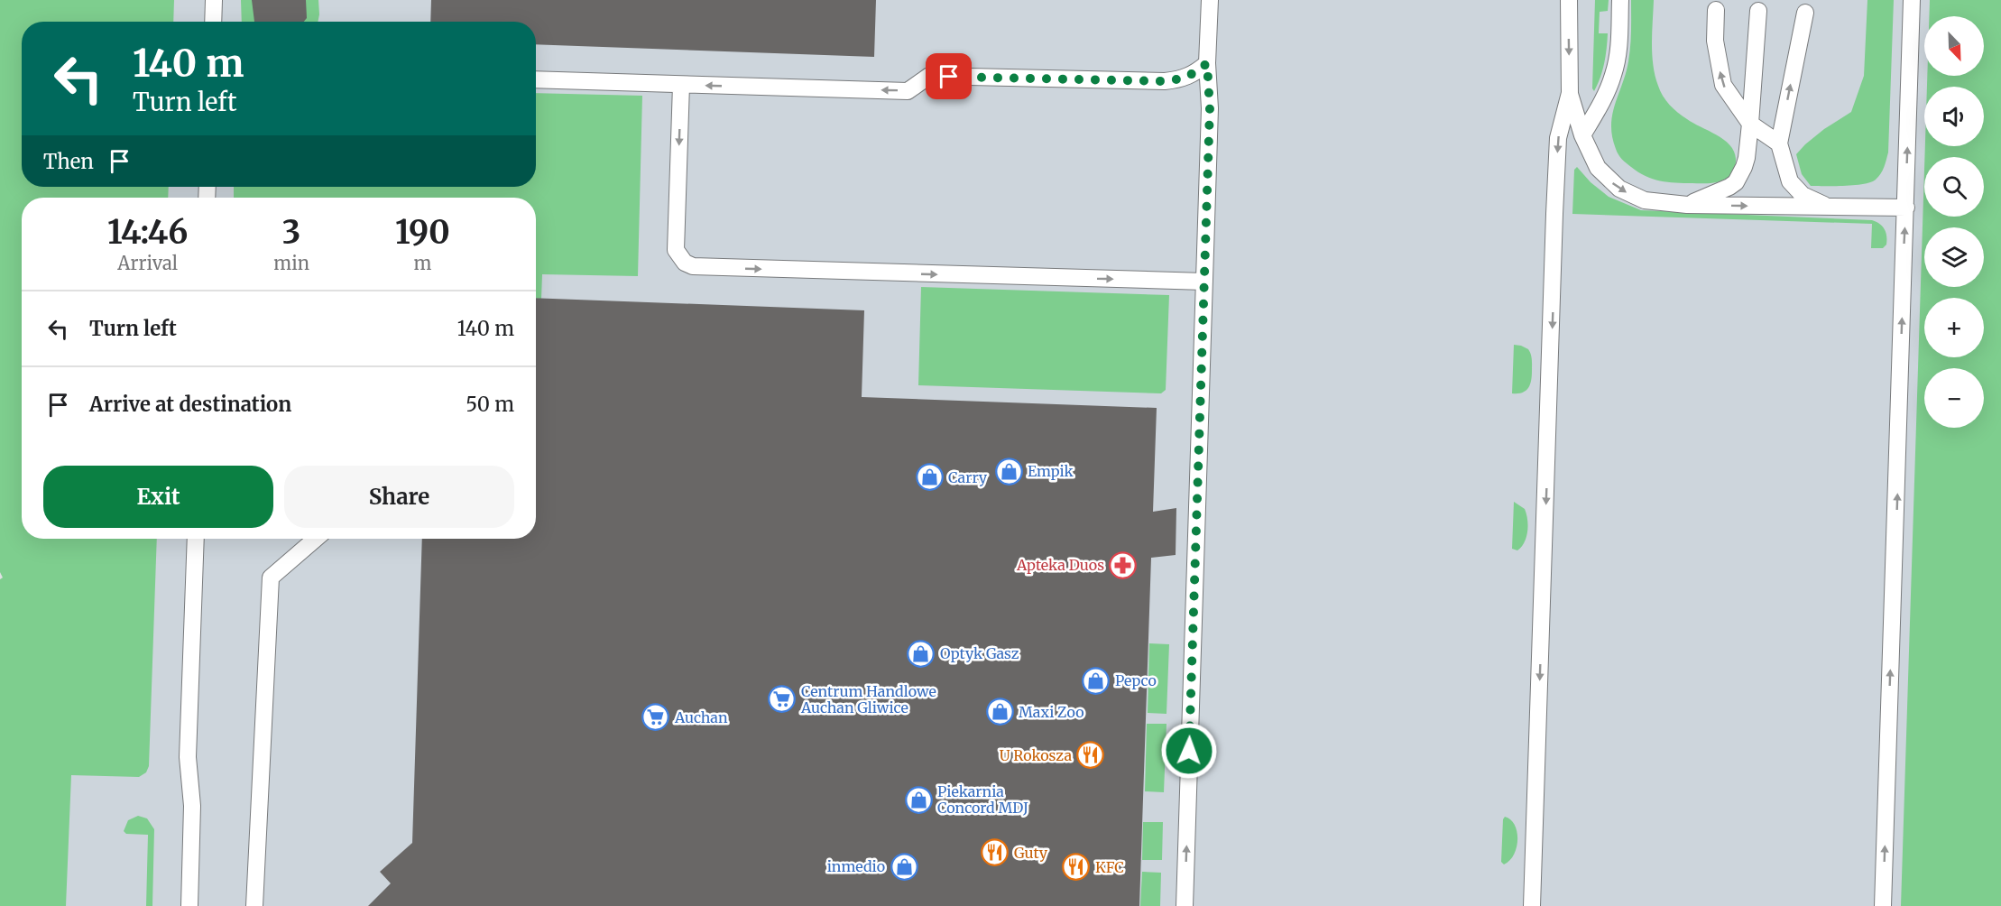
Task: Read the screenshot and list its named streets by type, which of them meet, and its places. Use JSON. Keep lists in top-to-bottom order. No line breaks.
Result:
{"places":{"shop":["Empik","Carry","Optyk Gasz","Pepco","Maxi Zoo","Piekarnia Concord MDJ","inmedio"],"pharmacy":["Apteka Duos"],"supermarket":["Centrum Handlowe Auchan Gliwice","Auchan"],"restaurant":["U Rokosza","Guty","KFC"]},"north":"bottom right","page":{"map_buttons":["+","−"],"turn":["140 m","Turn left"],"then":"Then","eta":["14:46","Arrival","3","min","190","m"],"list":[{"name":"Turn left","value":"140 m"},{"name":"Arrive at destination","value":"50 m"}],"buttons":["Exit","Share"]}}
